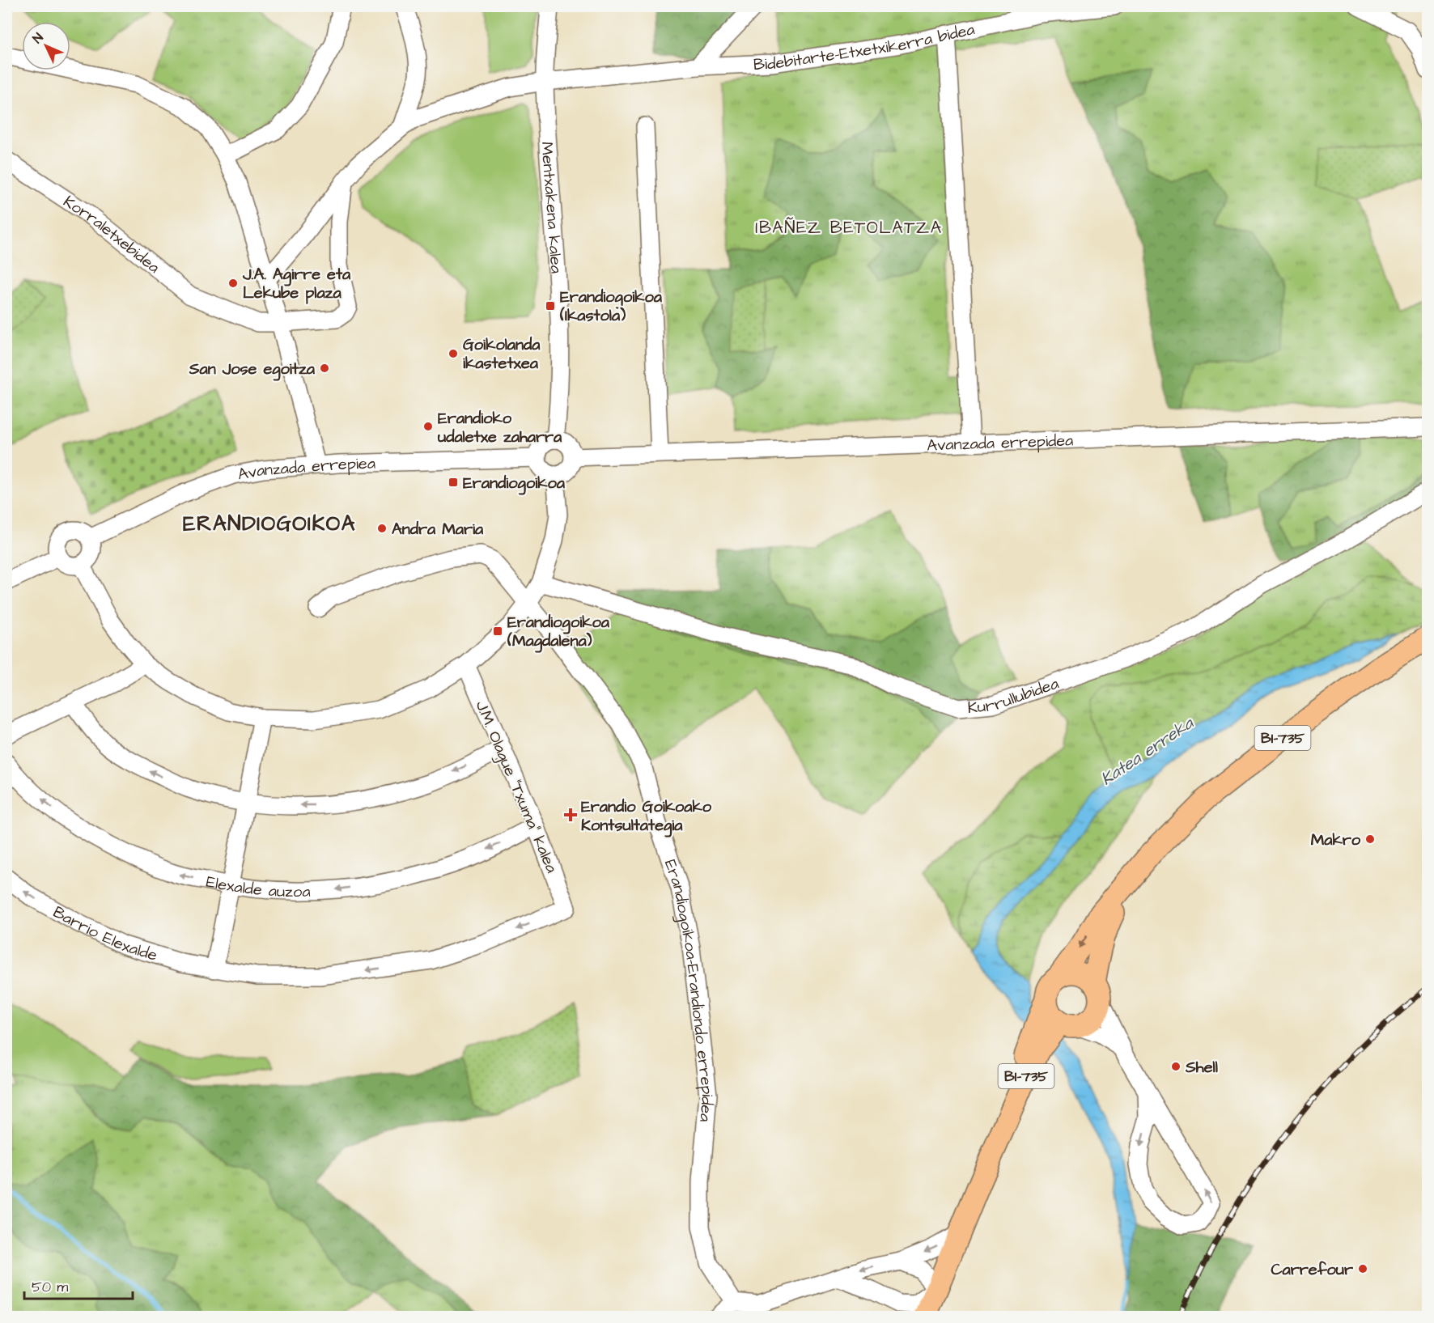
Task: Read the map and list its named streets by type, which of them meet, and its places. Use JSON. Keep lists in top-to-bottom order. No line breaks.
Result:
{"streets":{"main road":["BI-735"],"street":["Bidebitarte-Etxetxikerra bidea","Mentxakena kalea","Korraletxebidea","Avanzada errepidea","Avanzada errepiea","Kurrullubidea","J.M. Olague \"Txuma\" kalea","Elexalde auzoa","Barrio Elexalde","Erandiogoikoa-Erandiondo errepidea"]},"crossings":[["Bidebitarte-Etxetxikerra bidea","Mentxakena kalea"],["Bidebitarte-Etxetxikerra bidea","Korraletxebidea"],["Mentxakena kalea","Avanzada errepidea"],["Mentxakena kalea","Avanzada errepiea"],["Avanzada errepidea","Avanzada errepiea"],["J.M. Olague \"Txuma\" kalea","Elexalde auzoa"],["J.M. Olague \"Txuma\" kalea","Barrio Elexalde"]],"one_way":["Barrio Elexalde"],"districts":["IBAÑEZ BETOLATZA","ERANDIOGOIKOA"],"water":["Katea erreka"],"places":{"other":["J.A. Agirre eta Lekube plaza","Goikolanda ikastetxea","San Jose egoitza","Erandioko udaletxe zaharra","Andra Maria","Makro","Shell","Carrefour"],"transit":["Erandiogoikoa (Ikastola)","Erandiogoikoa","Erandiogoikoa (Magdalena)"],"health":["Erandio Goikoako Kontsultategia"]},"scale_bar":"50 m","north":"top left"}
